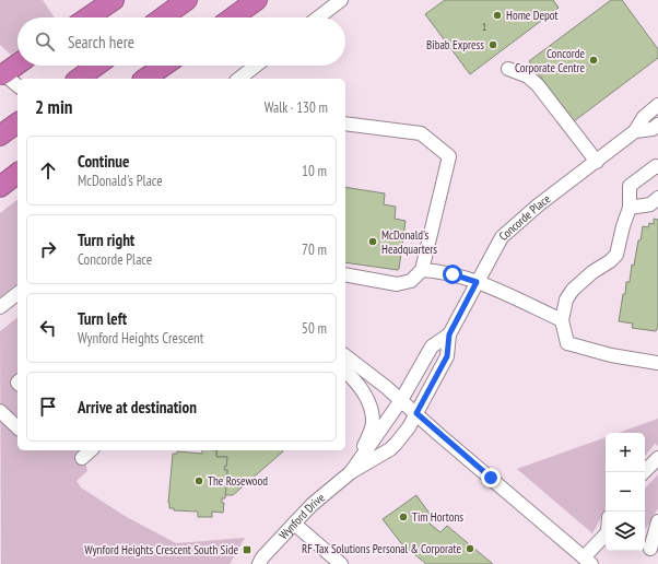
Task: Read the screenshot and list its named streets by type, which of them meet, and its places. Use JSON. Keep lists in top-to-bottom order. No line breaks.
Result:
{"streets":{"street":["Concorde Place","Wynford Drive"]},"crossings":[["Concorde Place","Wynford Drive"]],"places":{"other":["Home Depot","Bibab Express","Concorde Corporate Centre","McDonald's Headquarters","The Rosewood","Tim Hortons","RF Tax Solutions Personal & Corporate"],"transit":["Wynford Heights Crescent South Side"]},"house_numbers":["1"],"page":{"search":"Search here","heading":["2 min","Walk · 130 m"],"list":[["Continue","McDonald's Place","10 m"],["Turn right","Concorde Place","70 m"],["Turn left","Wynford Heights Crescent","50 m"],"Arrive at destination"],"map_buttons":["+","−"]}}
